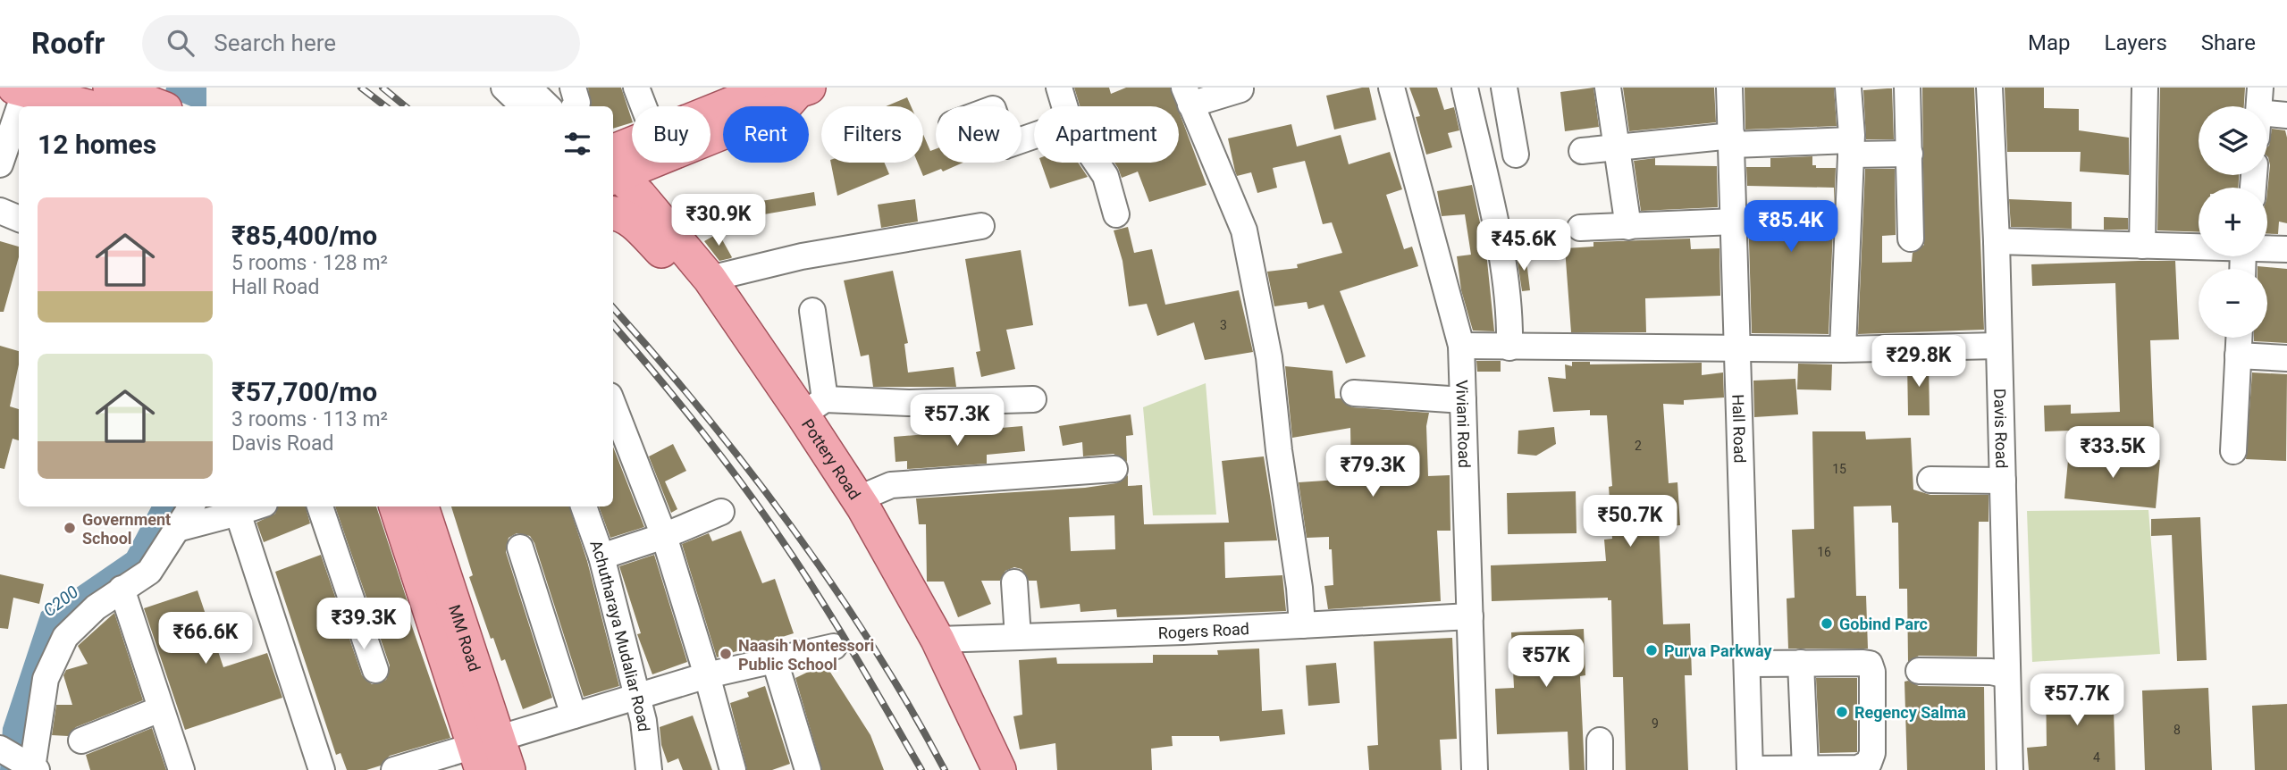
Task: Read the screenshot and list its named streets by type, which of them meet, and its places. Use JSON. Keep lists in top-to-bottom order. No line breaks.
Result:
{"streets":{"main road":["Pottery Road","MM Road"],"street":["Viviani Road","Hall Road","Davis Road","Rogers Road","Achutharaya Mudaliar Road"]},"crossings":[["Viviani Road","Rogers Road"],["Pottery Road","Rogers Road"]],"water":["C200"],"places":["Government School","Gobind Parc","Purva Parkway","Naasih Montessori Public School","Regency Salma"],"house_numbers":["3","2","15","16","9","8","4"],"page":{"header":"Roofr","search":"Search here","nav":["Map","Layers","Share"],"map_buttons":["+","−"],"chip":["Buy","Rent","Filters","New","Apartment"],"heading":"12 homes","list":[{"name":"₹85,400/mo","note":"5 rooms · 128 m² · Hall Road"},{"name":"₹57,700/mo","note":"3 rooms · 113 m² · Davis Road"}],"price":["₹30.9K","₹85.4K","₹45.6K","₹29.8K","₹57.3K","₹33.5K","₹79.3K","₹50.7K","₹39.3K","₹66.6K","₹57K","₹57.7K"]}}
